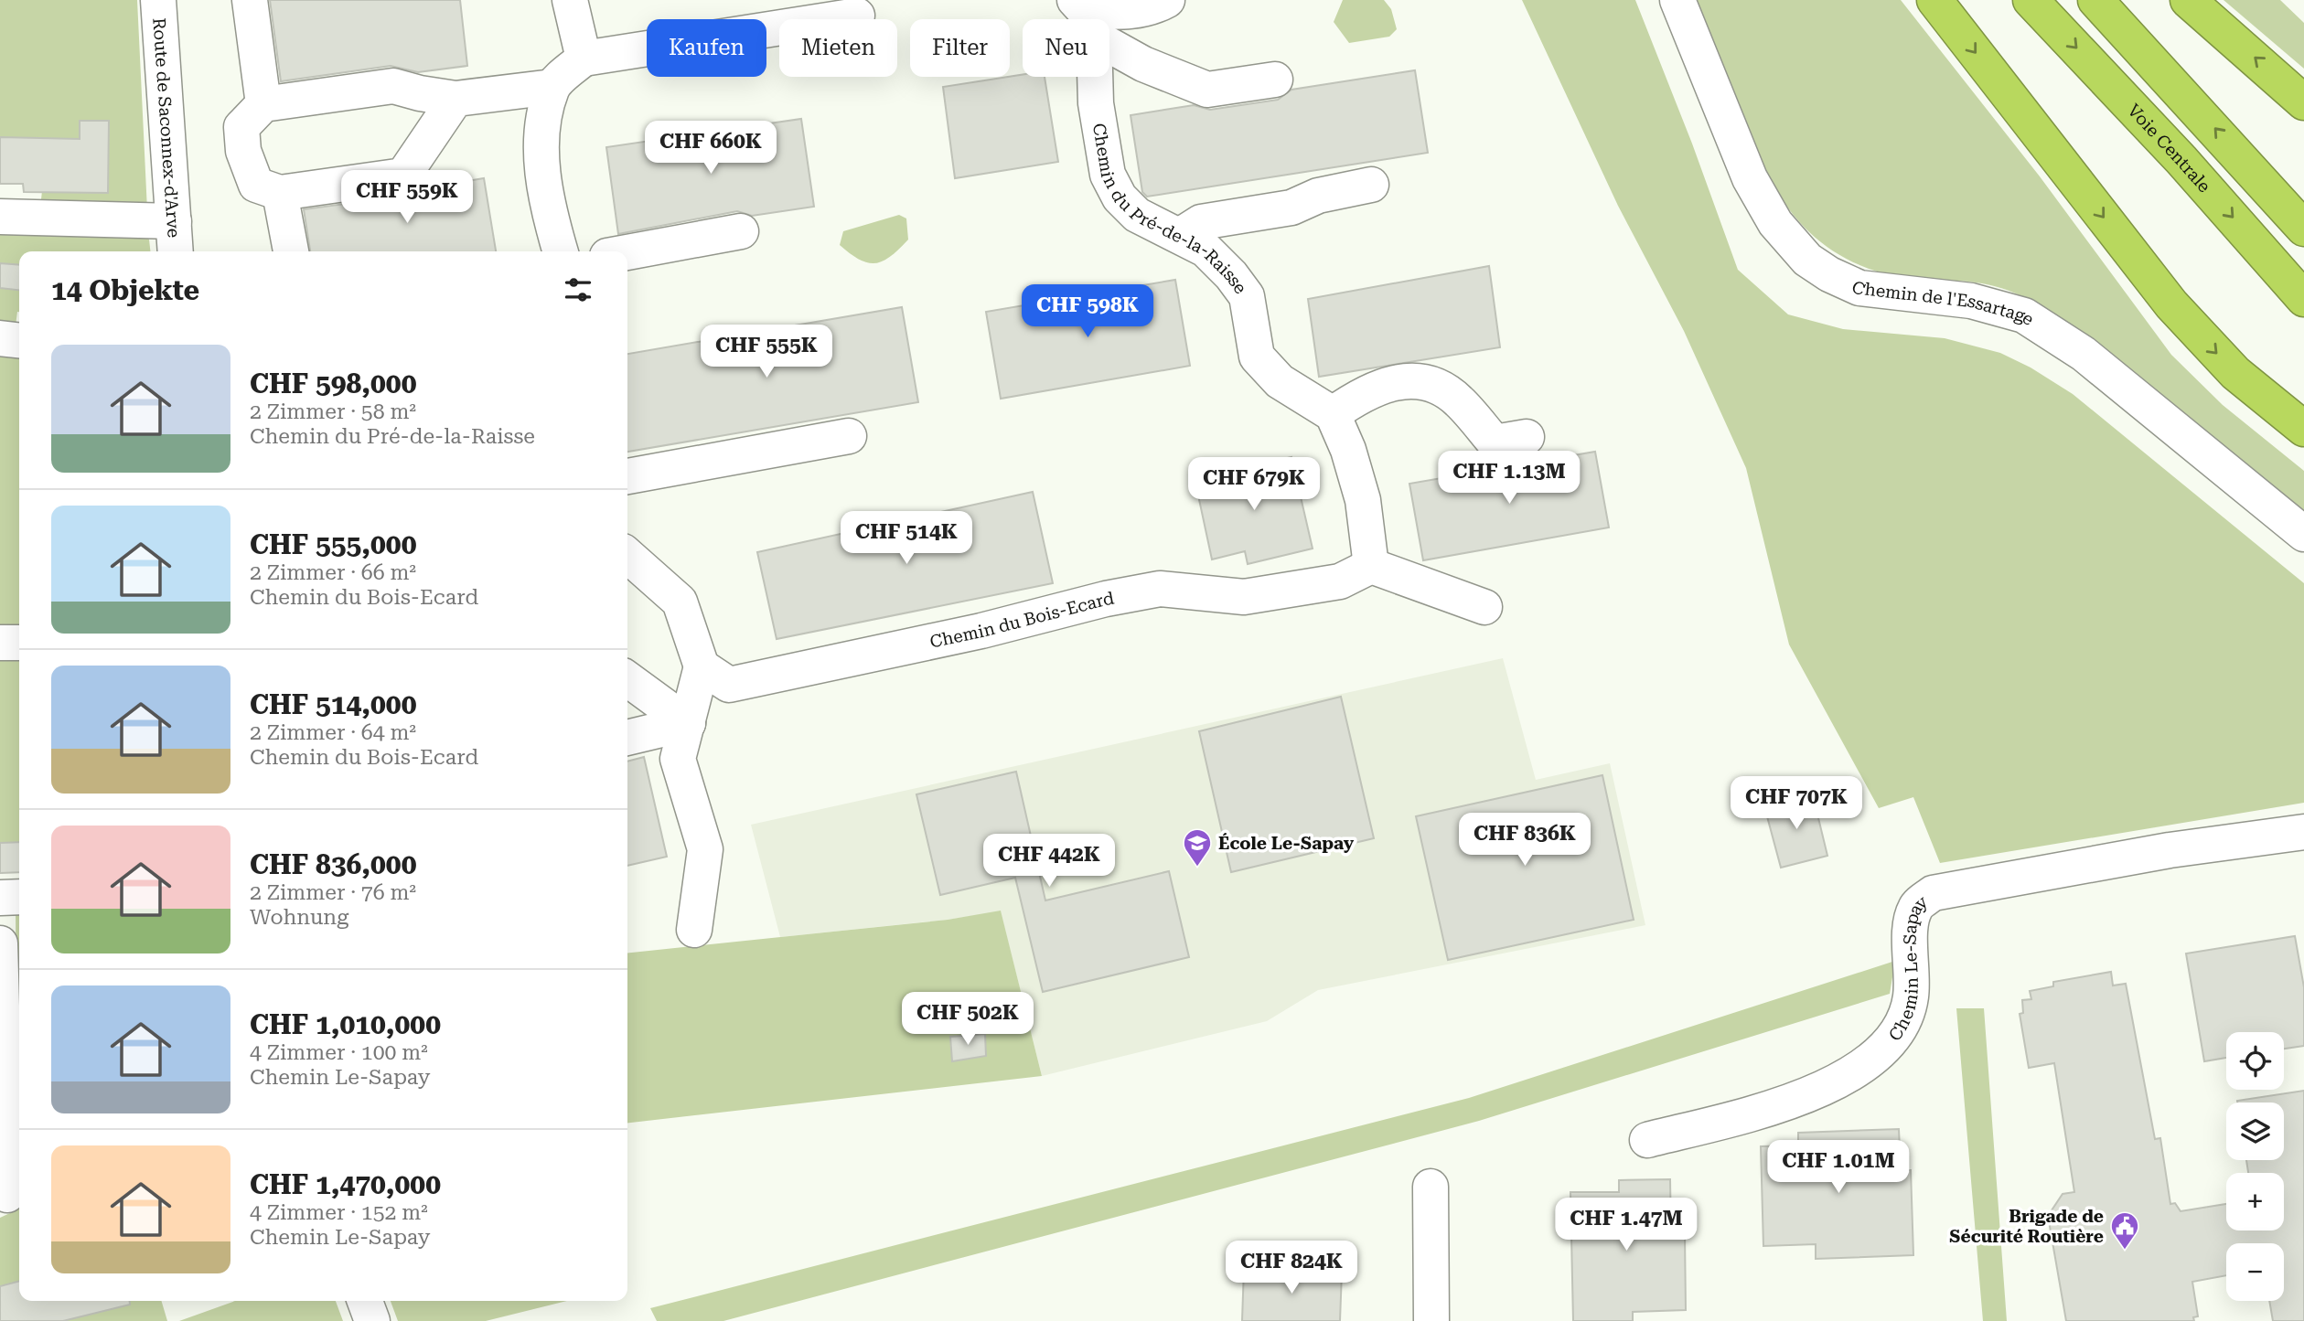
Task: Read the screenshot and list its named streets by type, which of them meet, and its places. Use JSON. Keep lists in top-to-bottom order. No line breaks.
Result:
{"streets":{"highway":["Voie Centrale"],"street":["Route de Saconnex-d'Arve","Chemin du Pré-de-la-Raisse","Chemin de l'Essartage","Chemin du Bois-Ecard","Chemin Le-Sapay"]},"places":{"school or university":["École Le-Sapay"],"public building":["Brigade de Sécurité Routière"]},"page":{"chip":["Kaufen","Mieten","Filter","Neu"],"price":["CHF 660K","CHF 559K","CHF 598K","CHF 555K","CHF 1.13M","CHF 679K","CHF 514K","CHF 707K","CHF 836K","CHF 442K","CHF 502K","CHF 1.01M","CHF 1.47M","CHF 824K"],"heading":"14 Objekte","list":[{"name":"CHF 598,000","note":"2 Zimmer · 58 m² · Chemin du Pré-de-la-Raisse"},{"name":"CHF 555,000","note":"2 Zimmer · 66 m² · Chemin du Bois-Ecard"},{"name":"CHF 514,000","note":"2 Zimmer · 64 m² · Chemin du Bois-Ecard"},{"name":"CHF 836,000","note":"2 Zimmer · 76 m² · Wohnung"},{"name":"CHF 1,010,000","note":"4 Zimmer · 100 m² · Chemin Le-Sapay"},{"name":"CHF 1,470,000","note":"4 Zimmer · 152 m² · Chemin Le-Sapay"}],"map_buttons":["+","−"]}}
